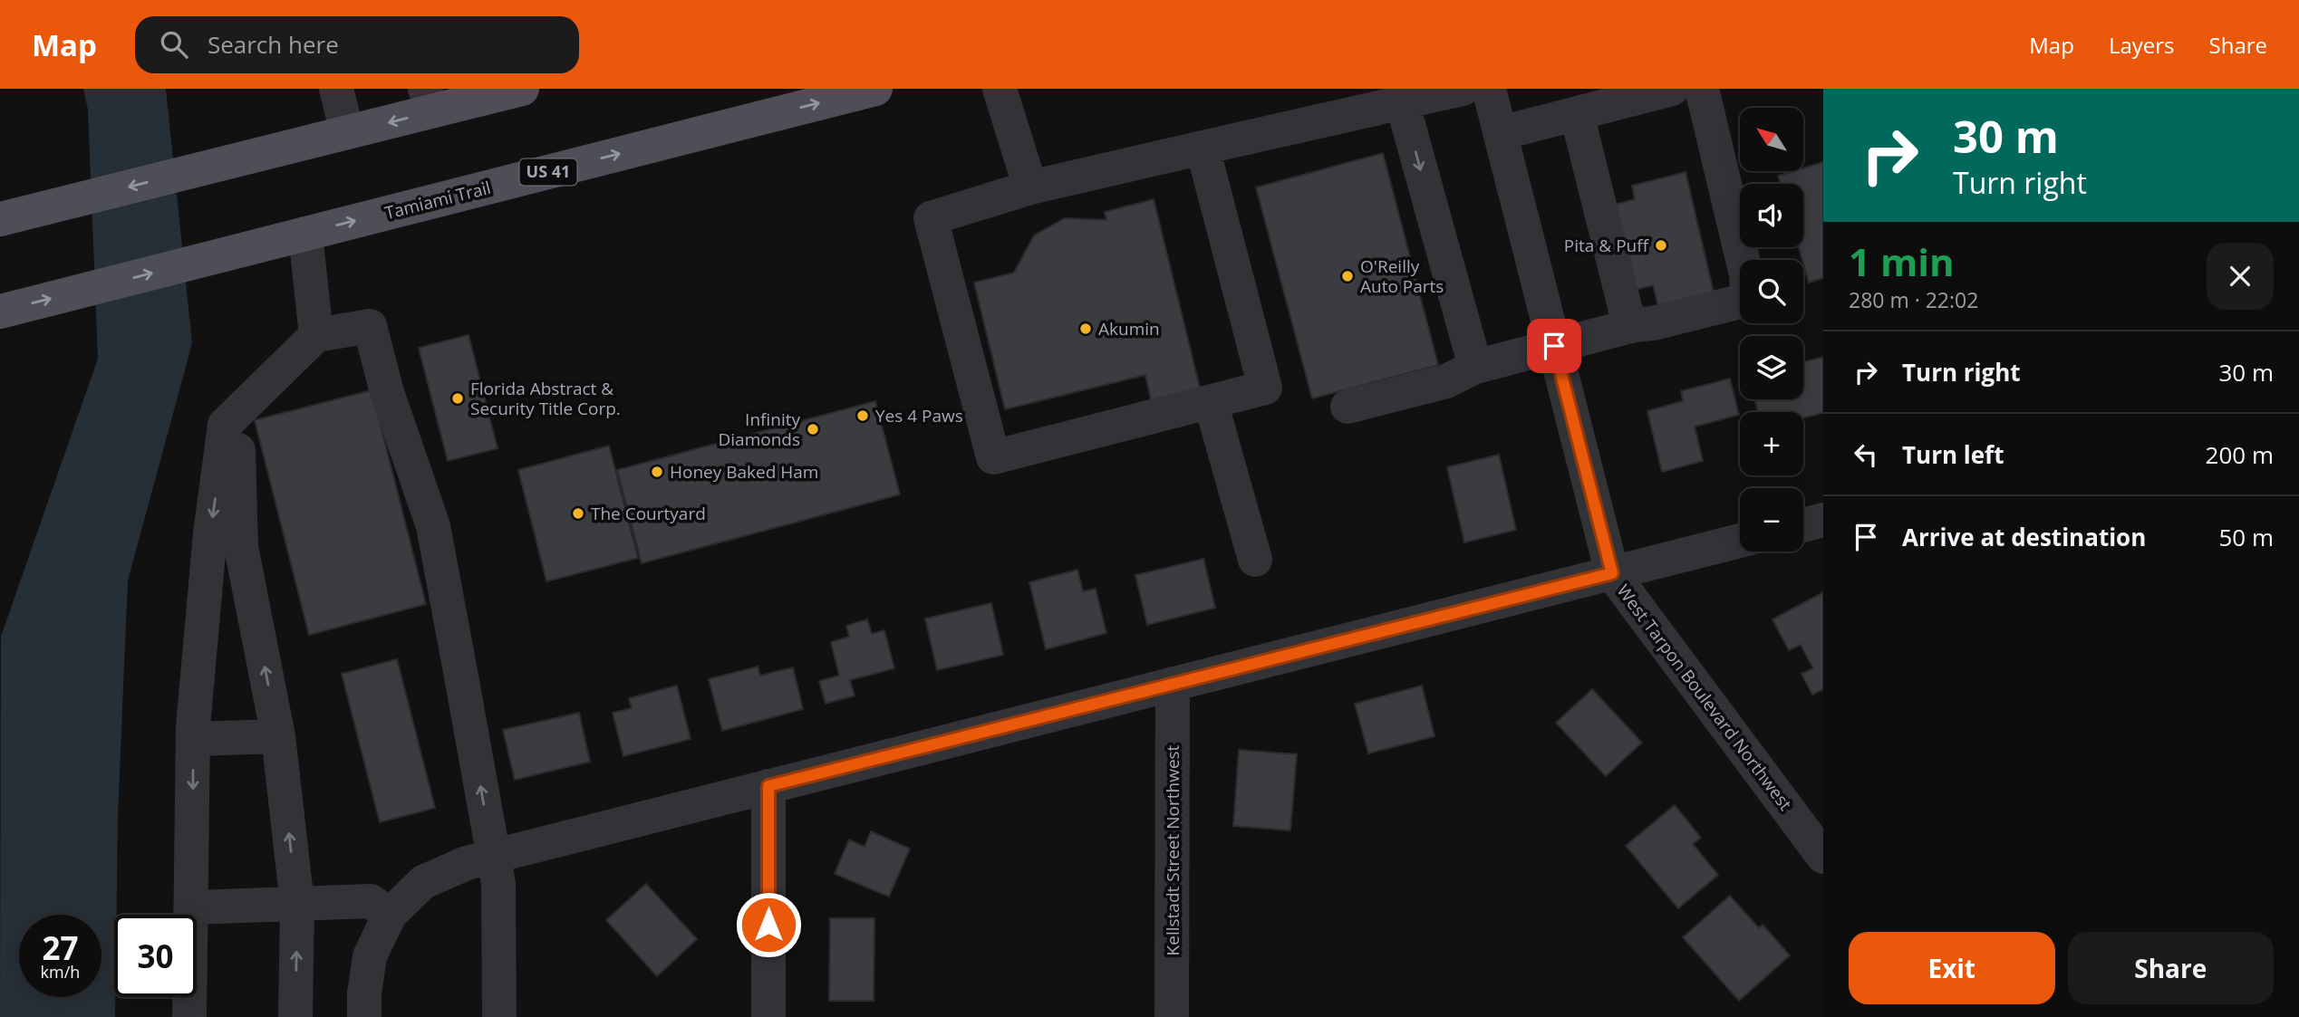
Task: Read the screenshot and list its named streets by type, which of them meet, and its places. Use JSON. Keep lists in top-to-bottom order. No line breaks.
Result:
{"streets":{"main road":["US 41","Tamiami Trail"],"street":["West Tarpon Boulevard Northwest","Kellstadt Street Northwest"]},"places":["Pita & Puff","O'Reilly Auto Parts","Akumin","Florida Abstract & Security Title Corp.","Yes 4 Paws","Infinity Diamonds","Honey Baked Ham","The Courtyard"],"north":"top left","page":{"header":"Map","search":"Search here","nav":["Map","Layers","Share"],"turn":["30 m","Turn right"],"map_buttons":["+","−"],"heading":["1 min","280 m · 22:02"],"list":[{"name":"Turn right","value":"30 m"},{"name":"Turn left","value":"200 m"},{"name":"Arrive at destination","value":"50 m"}],"speed":"27 km/h","limit":"30","buttons":["Exit","Share"]}}
